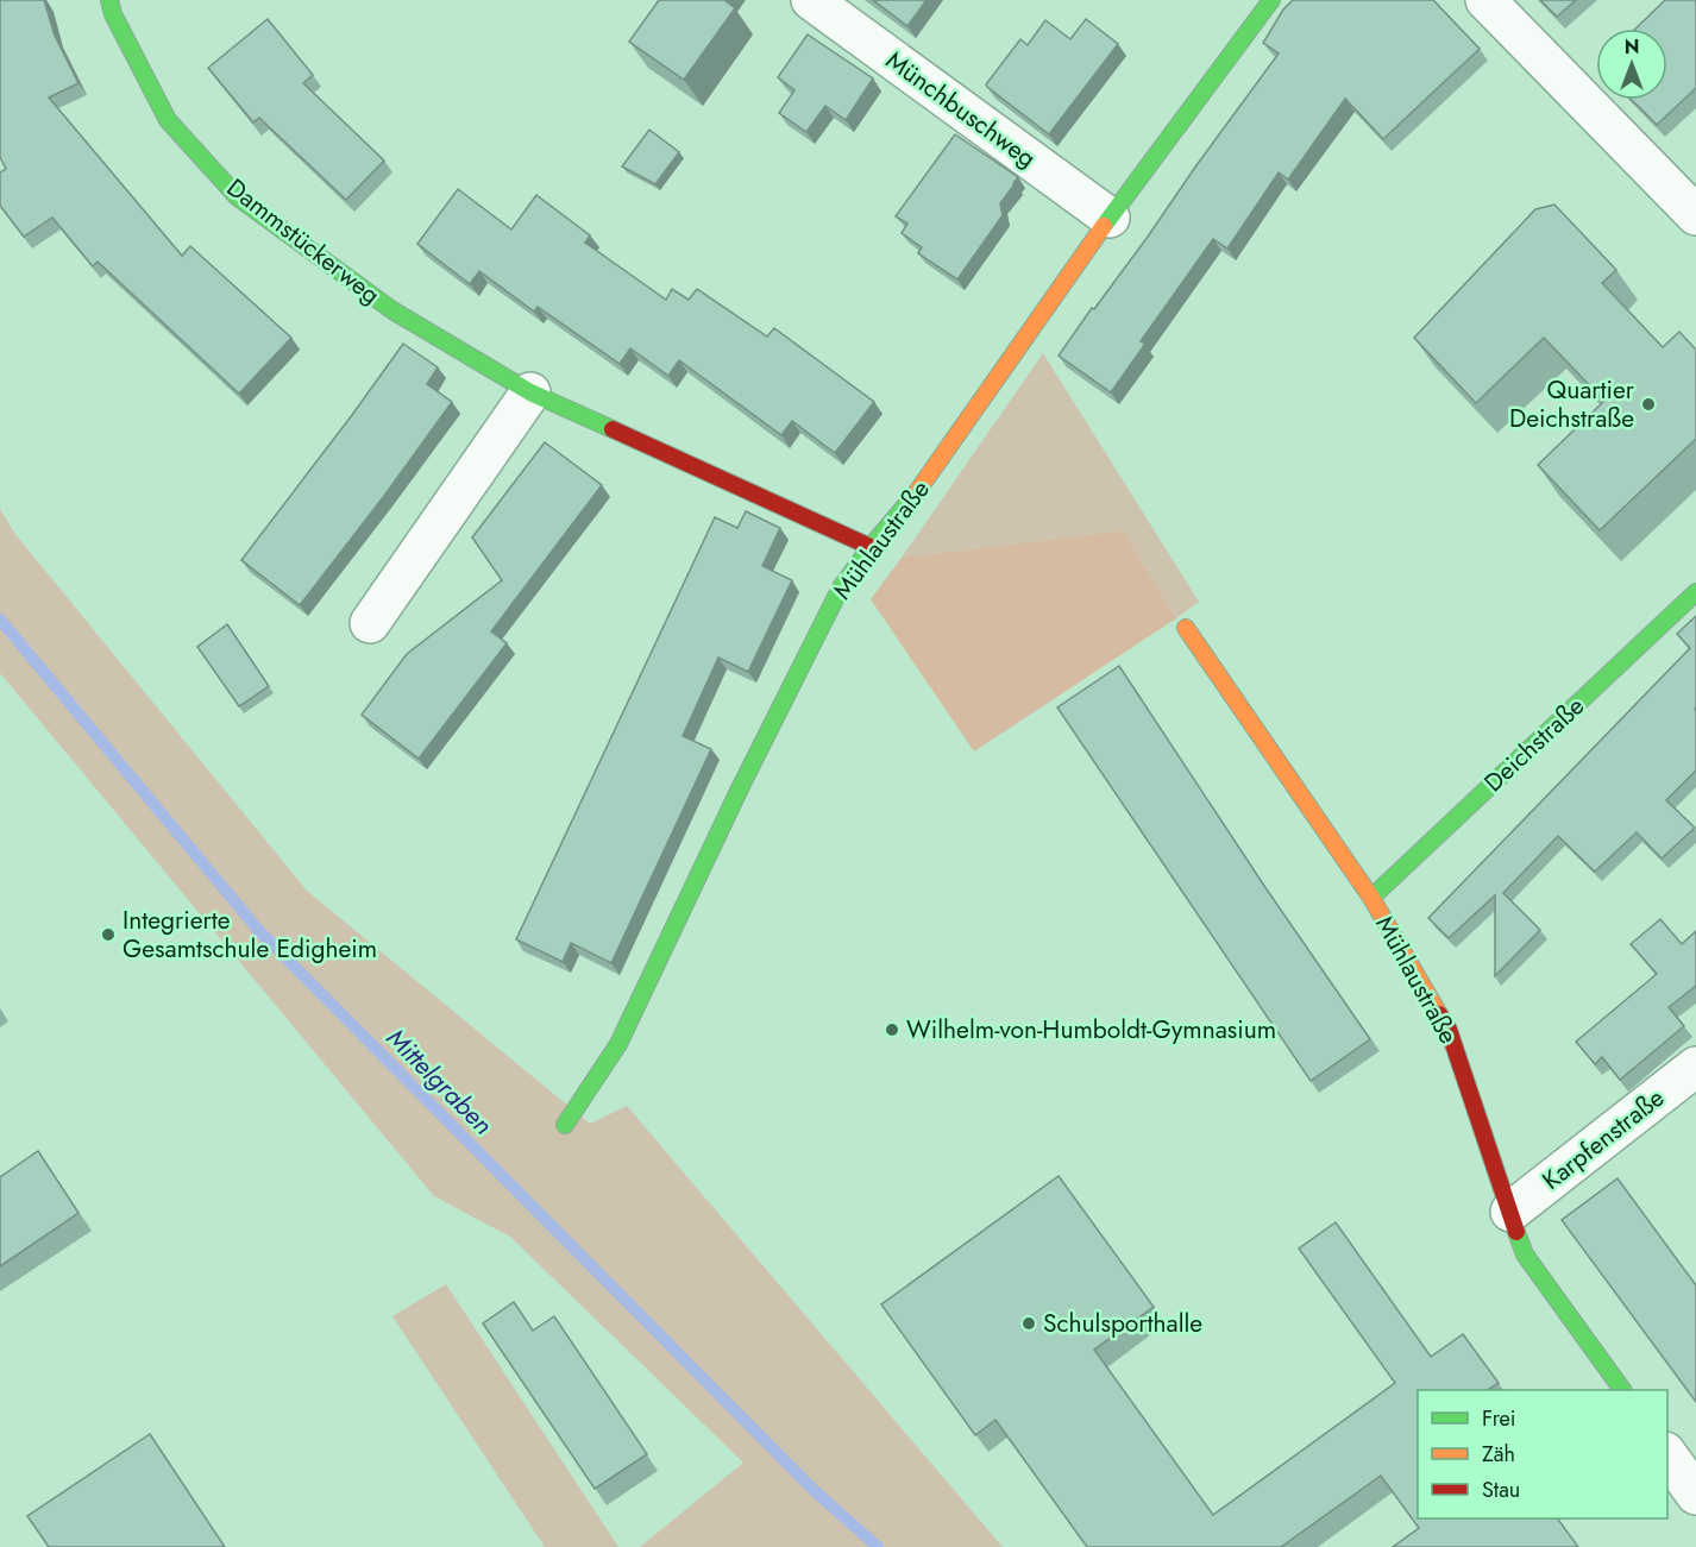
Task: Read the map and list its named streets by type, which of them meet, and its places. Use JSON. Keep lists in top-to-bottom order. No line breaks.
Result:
{"streets":{"street":["Münchbuschweg","Dammstückerweg","Mühlaustraße","Deichstraße","Karpfenstraße"]},"crossings":[["Münchbuschweg","Mühlaustraße"],["Dammstückerweg","Mühlaustraße"],["Mühlaustraße","Deichstraße"],["Mühlaustraße","Karpfenstraße"]],"water":["Mittelgraben"],"places":["Quartier Deichstraße","Integrierte Gesamtschule Edigheim","Wilhelm-von-Humboldt-Gymnasium","Schulsporthalle"],"legend":["Frei","Zäh","Stau"],"north":"top"}
